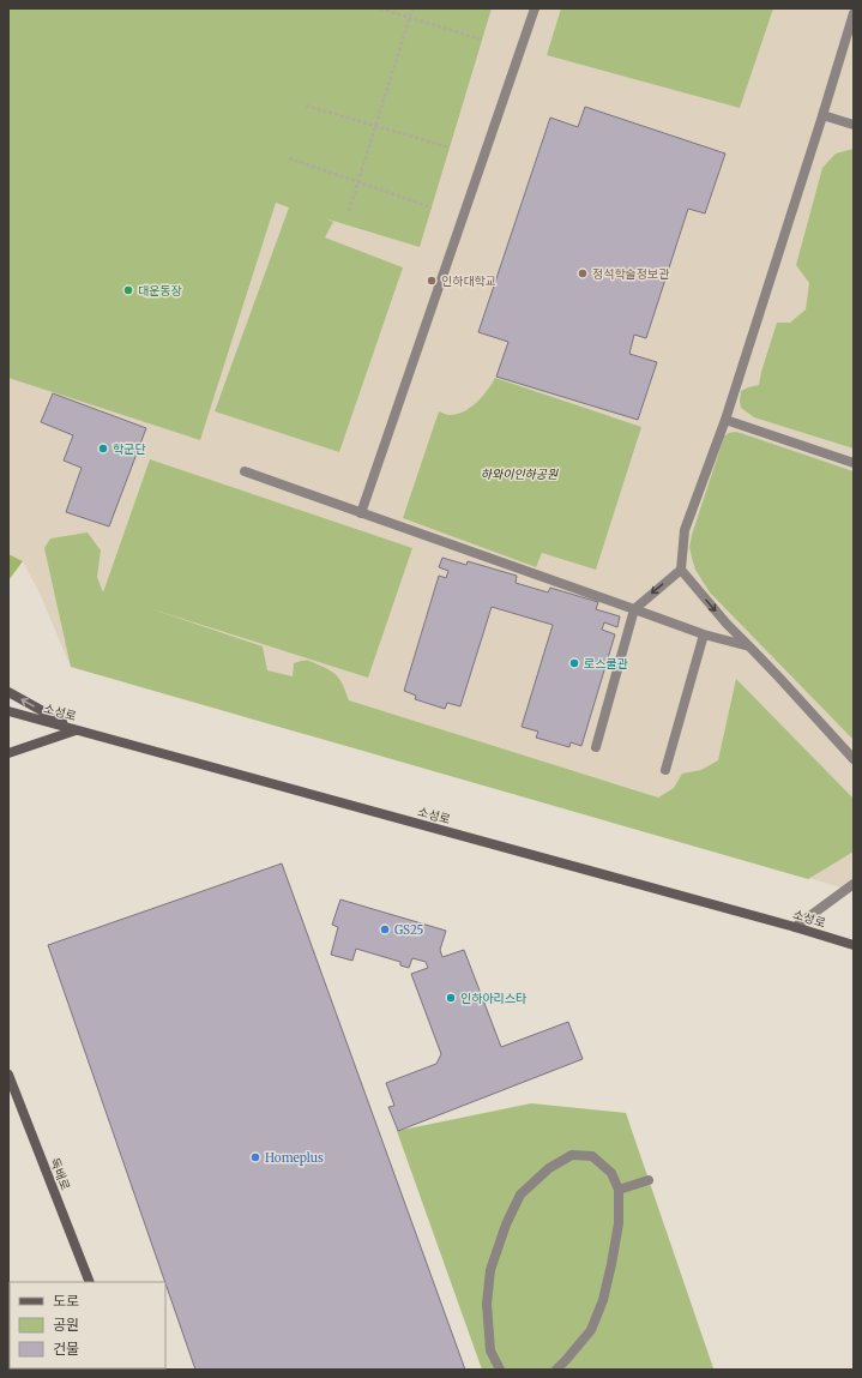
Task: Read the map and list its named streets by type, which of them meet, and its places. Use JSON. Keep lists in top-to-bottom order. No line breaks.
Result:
{"streets":{"main road":["소성로","독배로"]},"parks":["하와이인하공원"],"places":["정석학술정보관","인하대학교","대운동장","학군단","로스쿨관","GS25","인하아리스타","Homeplus"],"legend":["도로","공원","건물"]}
